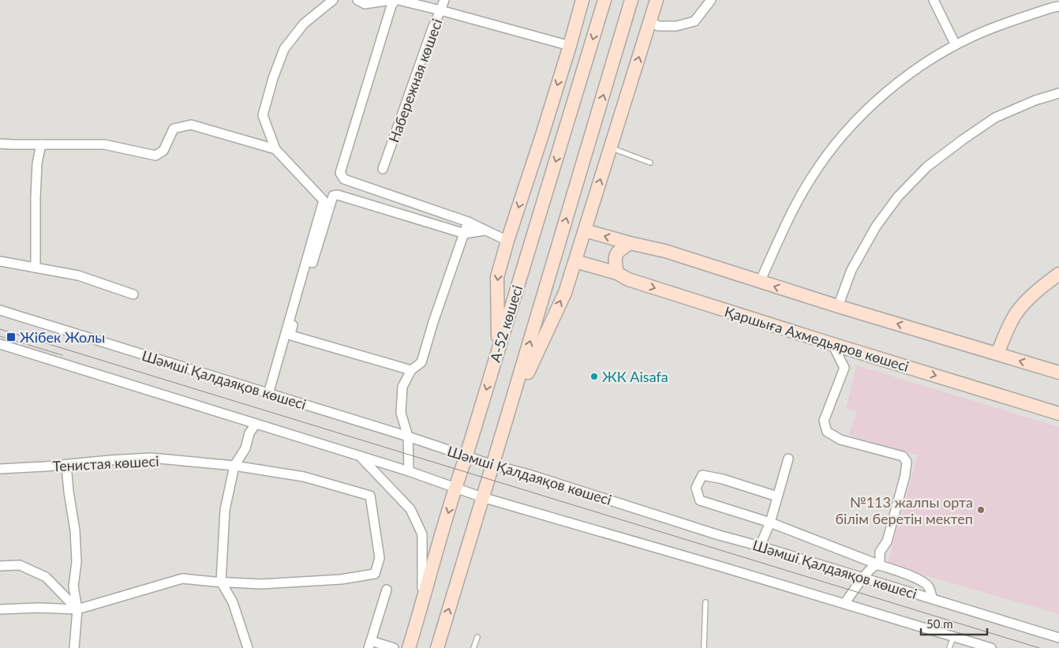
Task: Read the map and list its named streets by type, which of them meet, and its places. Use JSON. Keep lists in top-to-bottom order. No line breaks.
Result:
{"streets":{"street":["Набережная көшесі","А-52 көшесі","Қаршыға Ахмедьяров көшесі","Шәмші Қалдаяқов көшесі","Тенистая көшесі"]},"crossings":[["А-52 көшесі","Шәмші Қалдаяқов көшесі"]],"places":{"transit":["Жібек Жолы"],"other":["ЖК Aisafa","№113 жалпы орта білім беретін мектеп"]},"scale_bar":"50 m"}
